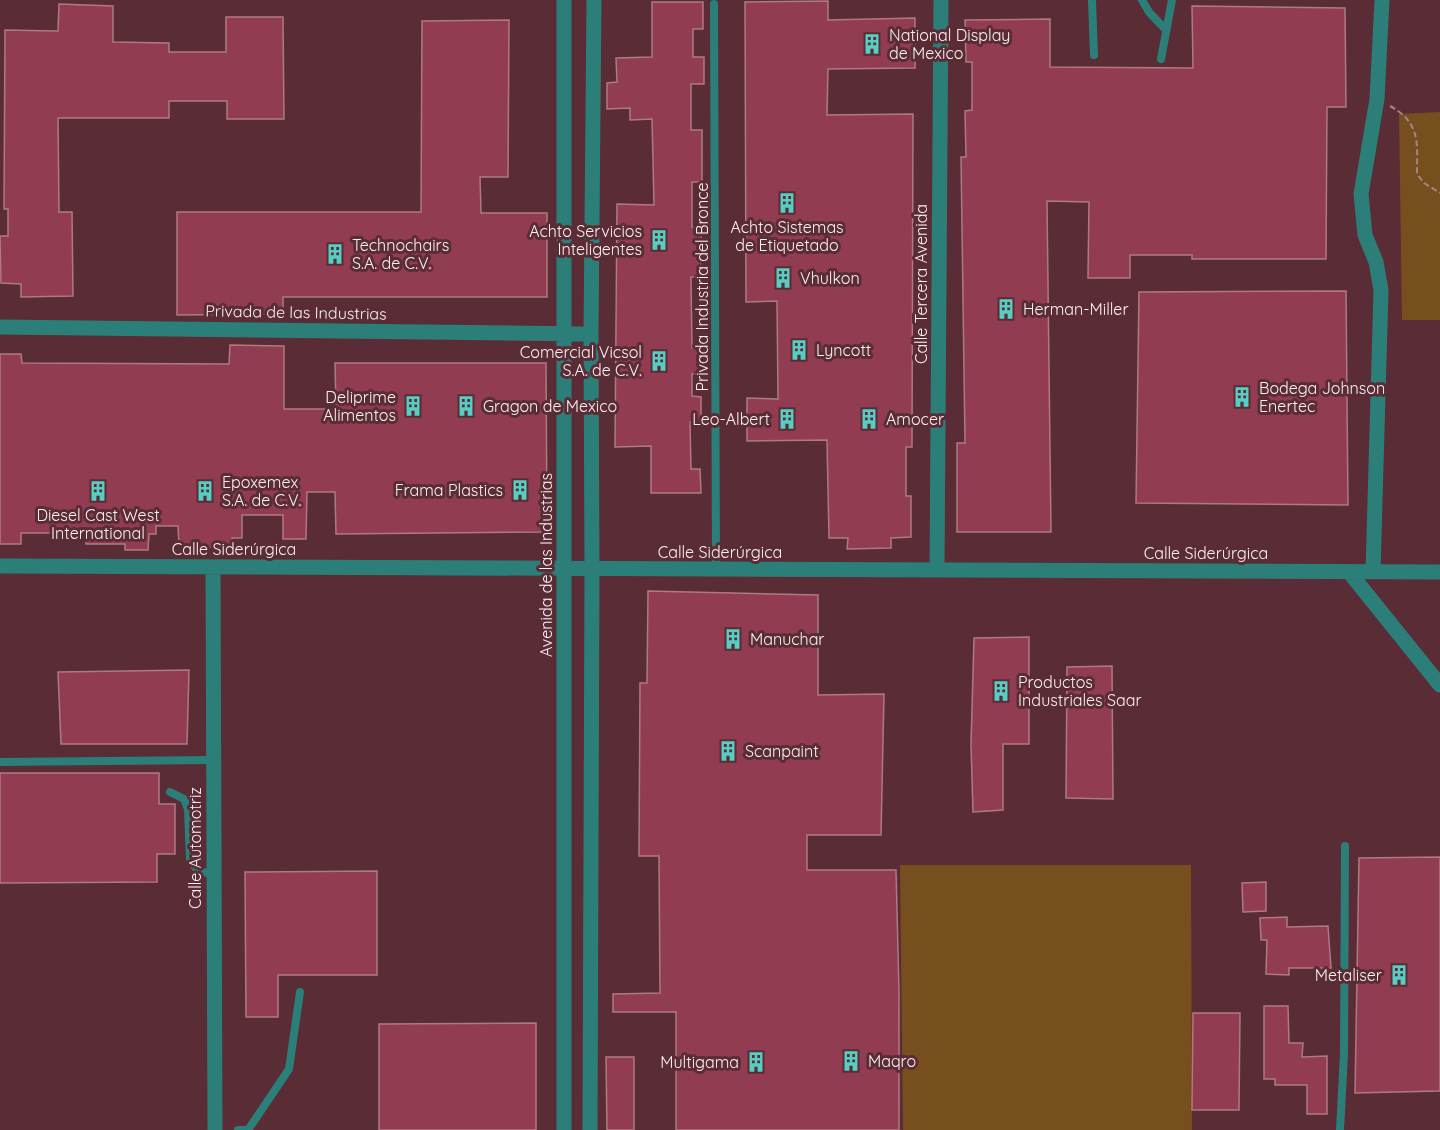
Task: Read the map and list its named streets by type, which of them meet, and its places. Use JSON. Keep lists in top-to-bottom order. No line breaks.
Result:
{"streets":{"street":["Calle Tercera Avenida","Privada de las Industrias","Calle Siderúrgica","Avenida de las Industrias","Calle Automotriz"],"lane":["Privada Industria del Bronce"]},"crossings":[["Calle Tercera Avenida","Calle Siderúrgica"],["Privada Industria del Bronce","Calle Siderúrgica"],["Privada de las Industrias","Avenida de las Industrias"],["Calle Siderúrgica","Avenida de las Industrias"],["Calle Siderúrgica","Calle Automotriz"]],"places":{"building":["National Display de Mexico","Achto Sistemas de Etiquetado","Achto Servicios Inteligentes","Technochairs S.A. de C.V.","Vhulkon","Herman-Miller","Lyncott","Comercial Vicsol S.A. de C.V.","Bodega Johnson Enertec","Deliprime Alimentos","Gragon de Mexico","Leo-Albert","Amocer","Frama Plastics","Diesel Cast West International","Epoxemex S.A. de C.V.","Manuchar","Productos Industriales Saar","Scanpaint","Metaliser","Maqro","Multigama"]}}
